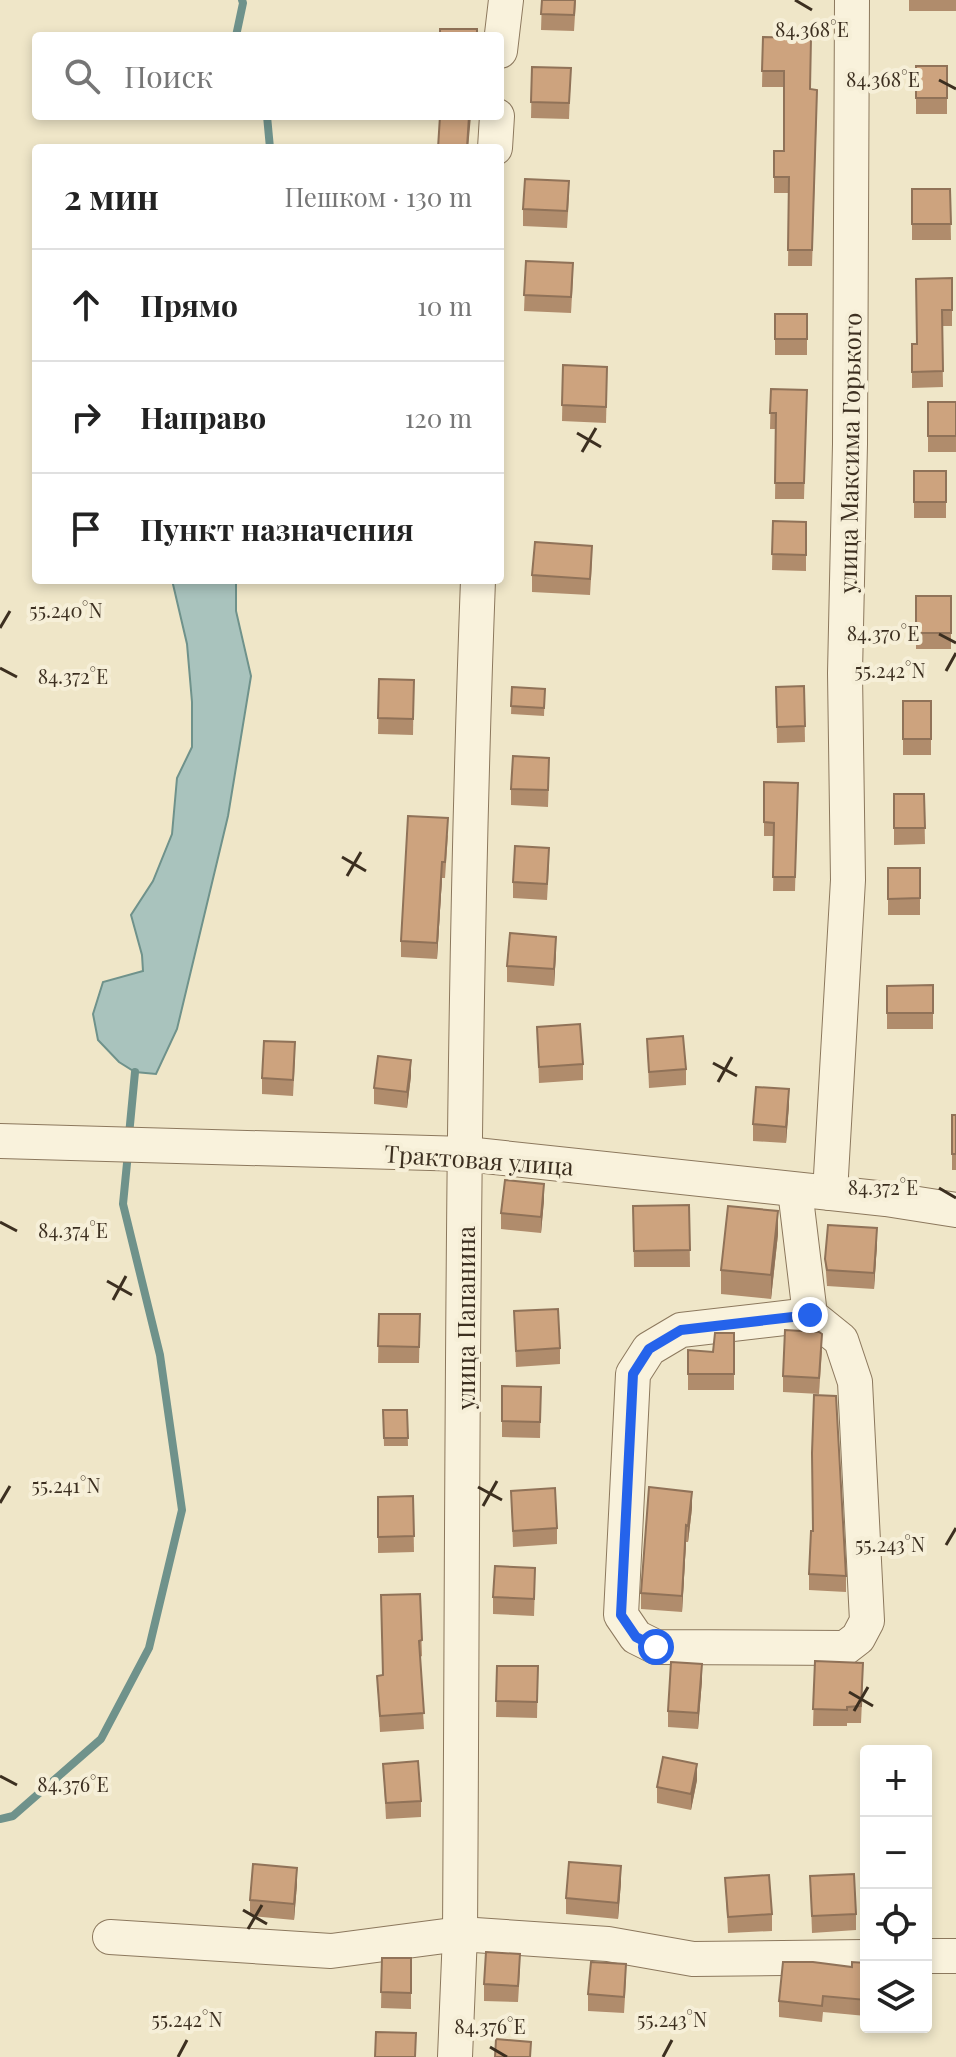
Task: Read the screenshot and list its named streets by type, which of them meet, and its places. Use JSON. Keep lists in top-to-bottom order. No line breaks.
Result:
{"streets":{"street":["улица Максима Горького","Трактовая улица","улица Папанина"]},"crossings":[["улица Максима Горького","Трактовая улица"],["Трактовая улица","улица Папанина"]],"page":{"search":"Поиск","heading":["2 мин","Пешком · 130 m"],"list":[["Прямо","10 m"],["Направо","120 m"],"Пункт назначения"],"map_buttons":["+","−"]},"coordinates":["84.368°E","55.240°N","84.370°E","55.242°N","84.372°E","84.374°E","55.241°N","55.243°N","84.376°E"]}
